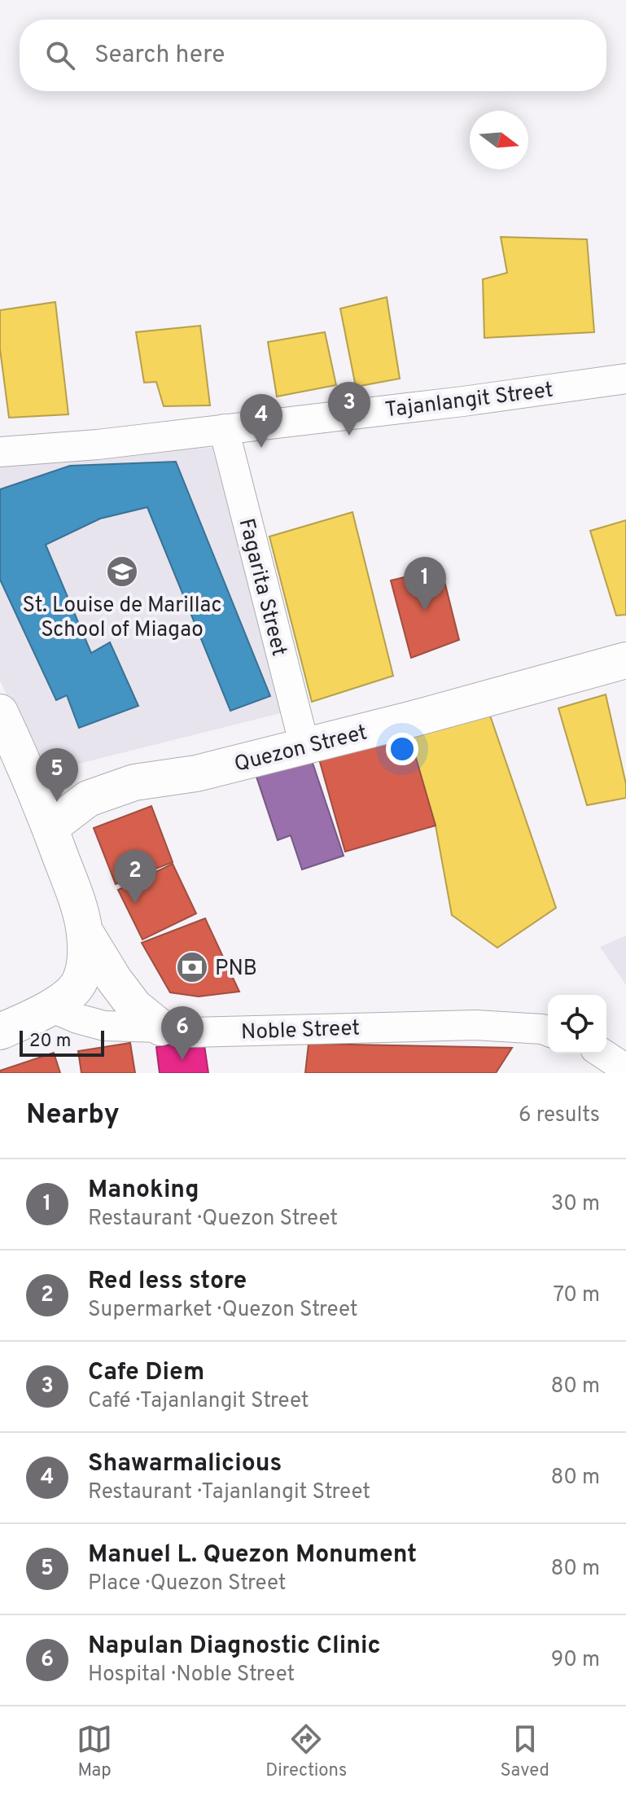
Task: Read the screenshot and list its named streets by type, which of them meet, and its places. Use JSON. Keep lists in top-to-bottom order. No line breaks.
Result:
{"streets":{"street":["Tajanlangit Street","Fagarita Street","Quezon Street","Noble Street"]},"crossings":[["Tajanlangit Street","Fagarita Street"],["Fagarita Street","Quezon Street"]],"places":{"school or university":["St. Louise de Marillac School of Miagao"],"bank":["PNB"]},"scale_bar":"20 m","north":"right","page":{"search":"Search here","pins":["3","4","1","5","2","6"],"scale":"20 m","heading":["Nearby","6 results"],"list":[{"mark":"1","name":"Manoking","note":"Restaurant · Quezon Street","value":"30 m"},{"mark":"2","name":"Red less store","note":"Supermarket · Quezon Street","value":"70 m"},{"mark":"3","name":"Cafe Diem","note":"Café · Tajanlangit Street","value":"80 m"},{"mark":"4","name":"Shawarmalicious","note":"Restaurant · Tajanlangit Street","value":"80 m"},{"mark":"5","name":"Manuel L. Quezon Monument","note":"Place · Quezon Street","value":"80 m"},{"mark":"6","name":"Napulan Diagnostic Clinic","note":"Hospital · Noble Street","value":"90 m"}],"nav":["Map","Directions","Saved"]}}
